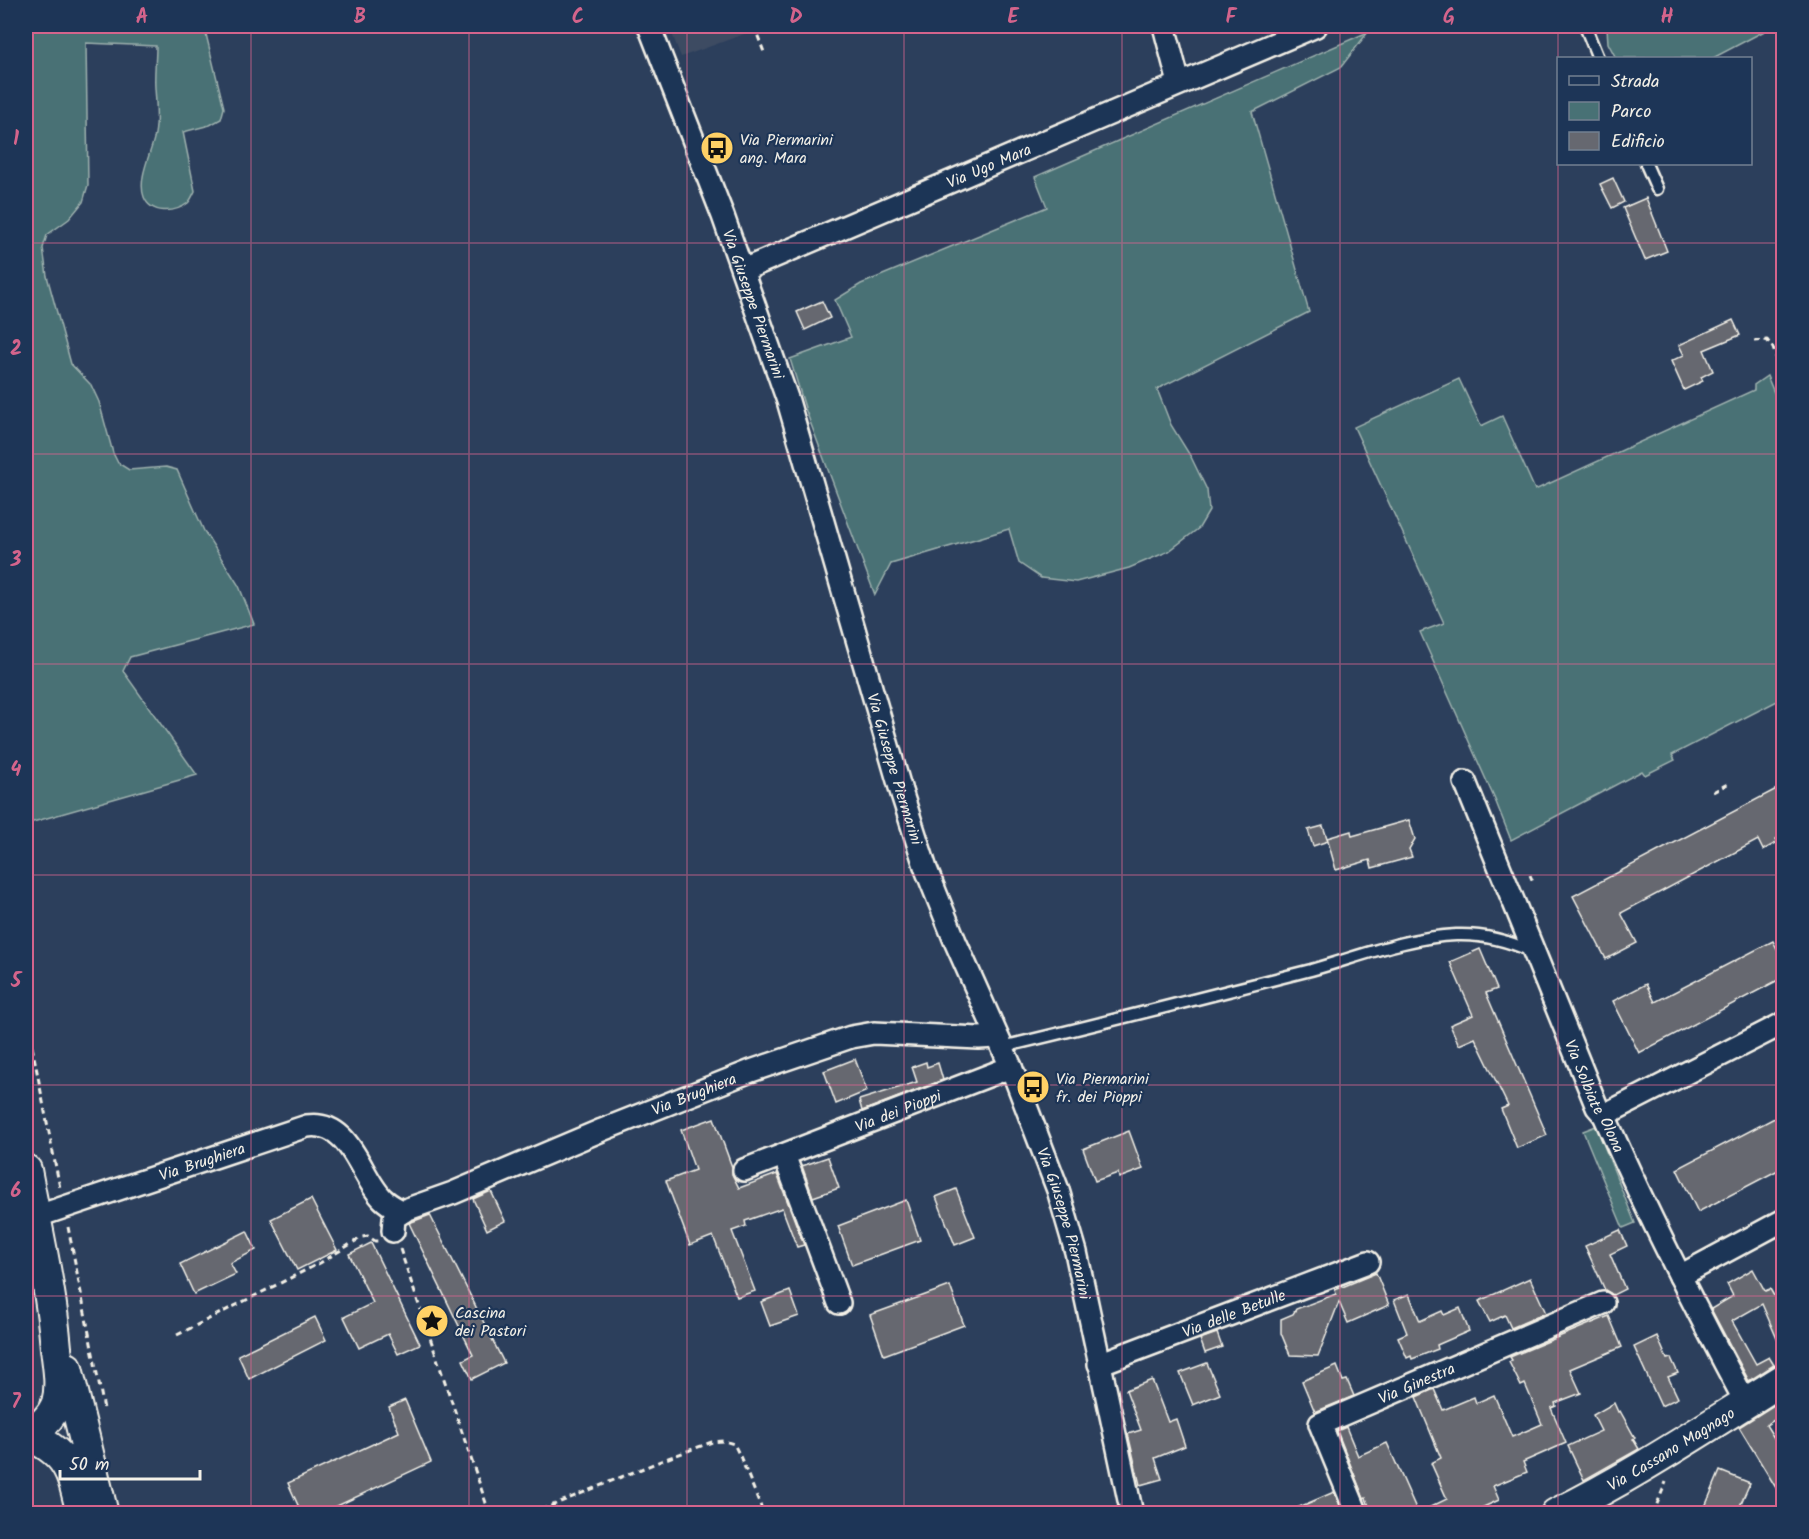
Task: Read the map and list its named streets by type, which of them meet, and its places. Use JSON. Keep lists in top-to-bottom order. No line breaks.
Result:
{"streets":{"street":["Via Ugo Mara","Via Giuseppe Piermarini","Via Brughiera","Via Solbiate Olona","Via dei Pioppi","Via delle Betulle","Via Ginestra","Via Cassano Magnago"]},"crossings":[["Via Ugo Mara","Via Giuseppe Piermarini"],["Via Giuseppe Piermarini","Via Brughiera"],["Via Giuseppe Piermarini","Via dei Pioppi"],["Via Giuseppe Piermarini","Via delle Betulle"],["Via Solbiate Olona","Via Cassano Magnago"]],"places":{"bus stop":["Via Piermarini ang. Mara","Via Piermarini fr. dei Pioppi"],"place":["Cascina dei Pastori"]},"legend":["Strada","Parco","Edificio"],"scale_bar":"50 m","grid":{"columns":["A","B","C","D","E","F","G","H"],"rows":["1","2","3","4","5","6","7"]}}
